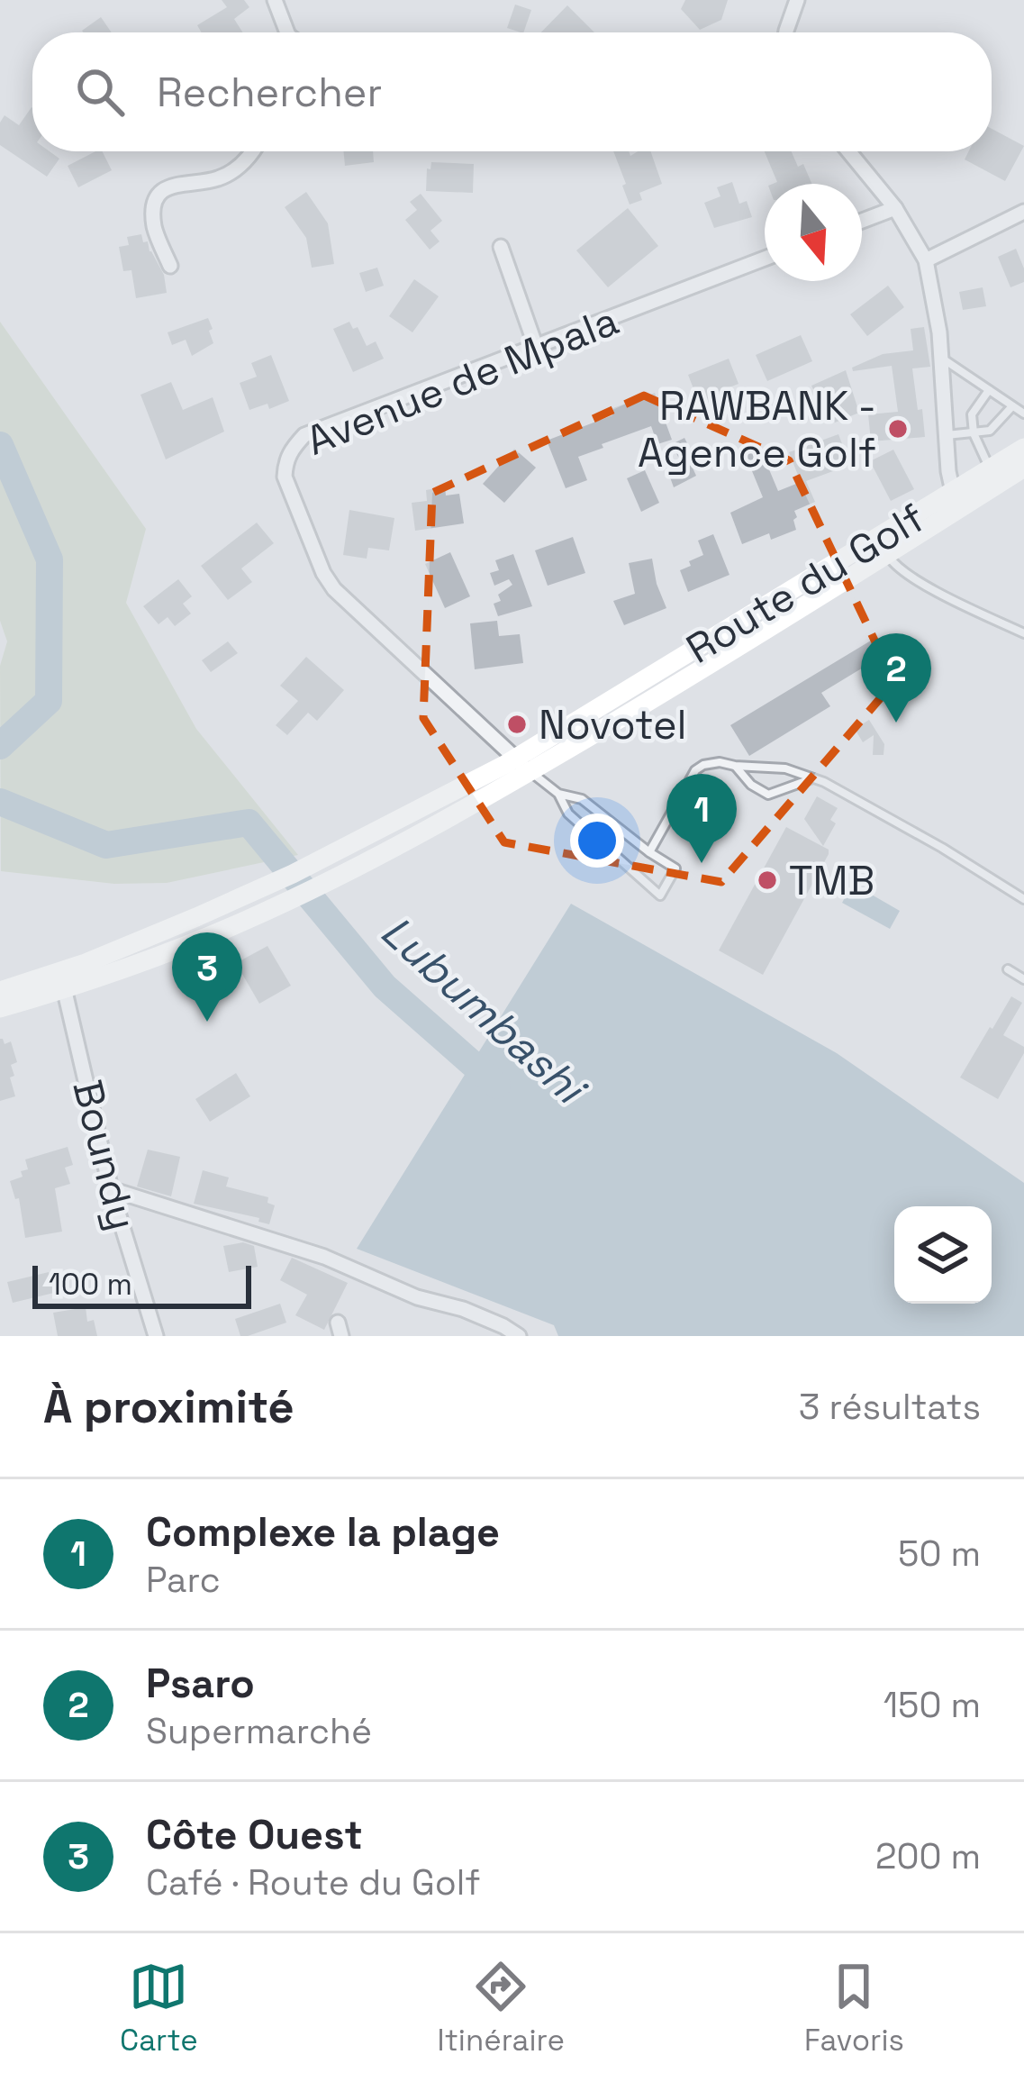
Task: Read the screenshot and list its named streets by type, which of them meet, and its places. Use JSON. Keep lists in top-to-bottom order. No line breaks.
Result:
{"streets":{"main road":["Route du Golf"],"street":["Avenue de Mpala","Boundy"]},"crossings":[["Avenue de Mpala","Route du Golf"],["Route du Golf","Boundy"]],"water":["Lubumbashi"],"places":["RAWBANK - Agence Golf","Novotel","TMB"],"scale_bar":"100 m","north":"bottom","page":{"search":"Rechercher","pins":["2","1","3"],"scale":"100 m","heading":["À proximité","3 résultats"],"list":[{"mark":"1","name":"Complexe la plage","note":"Parc","value":"50 m"},{"mark":"2","name":"Psaro","note":"Supermarché","value":"150 m"},{"mark":"3","name":"Côte Ouest","note":"Café · Route du Golf","value":"200 m"}],"nav":["Carte","Itinéraire","Favoris"]}}
